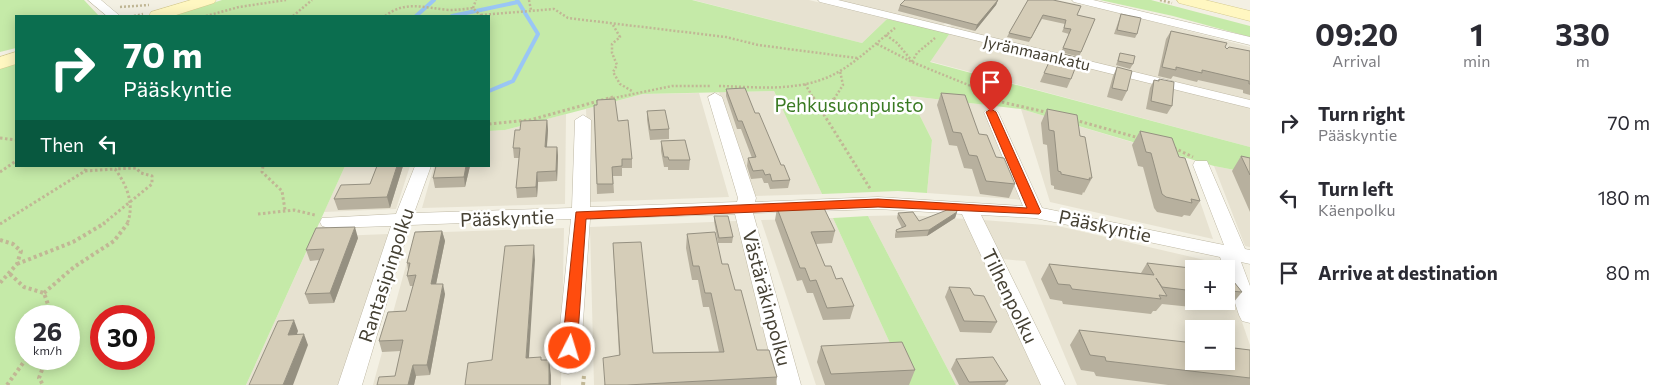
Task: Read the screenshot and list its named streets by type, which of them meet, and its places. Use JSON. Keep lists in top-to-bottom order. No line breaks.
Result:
{"streets":{"street":["Jyränmaankatu","Pääskyntie","Rantasipinpolku","Tilhenpolku","Västäräkinpolku"]},"crossings":[["Pääskyntie","Rantasipinpolku"],["Pääskyntie","Tilhenpolku"],["Pääskyntie","Västäräkinpolku"]],"parks":["Pehkusuonpuisto"],"page":{"eta":["09:20","Arrival","1","min","330","m"],"turn":["70 m","Pääskyntie"],"list":[{"name":"Turn right","note":"Pääskyntie","value":"70 m"},{"name":"Turn left","note":"Käenpolku","value":"180 m"},{"name":"Arrive at destination","value":"80 m"}],"then":"Then","map_buttons":["+","−"],"speed":"26 km/h","limit":"30"}}
